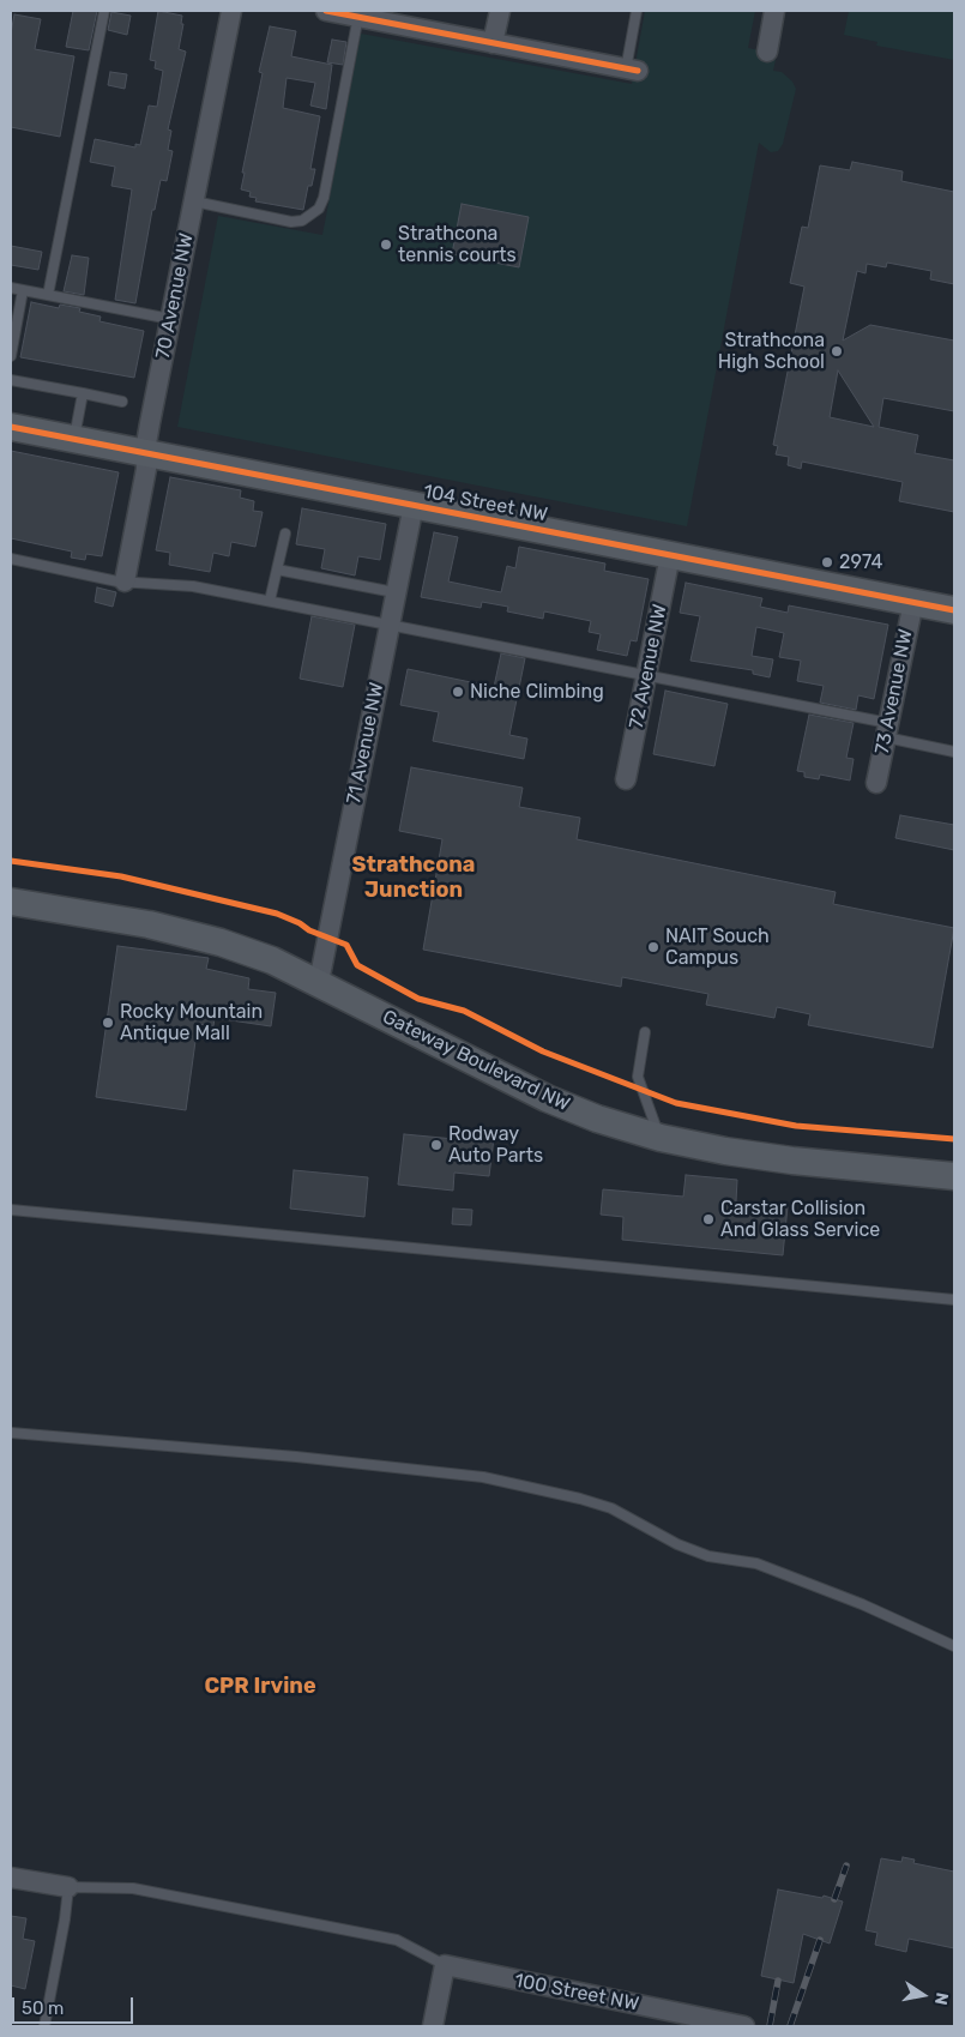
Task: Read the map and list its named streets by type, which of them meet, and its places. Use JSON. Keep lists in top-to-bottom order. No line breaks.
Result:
{"streets":{"main road":["104 Street NW","Gateway Boulevard NW"],"street":["70 Avenue NW","72 Avenue NW","73 Avenue NW","71 Avenue NW","100 Street NW"]},"crossings":[["70 Avenue NW","104 Street NW"],["104 Street NW","72 Avenue NW"],["104 Street NW","73 Avenue NW"],["104 Street NW","71 Avenue NW"],["71 Avenue NW","Gateway Boulevard NW"]],"districts":["Strathcona Junction","CPR Irvine"],"places":["Strathcona tennis courts","Strathcona High School","2974","Niche Climbing","NAIT Souch Campus","Rocky Mountain Antique Mall","Rodway Auto Parts","Carstar Collision And Glass Service"],"scale_bar":"50 m","north":"right"}
